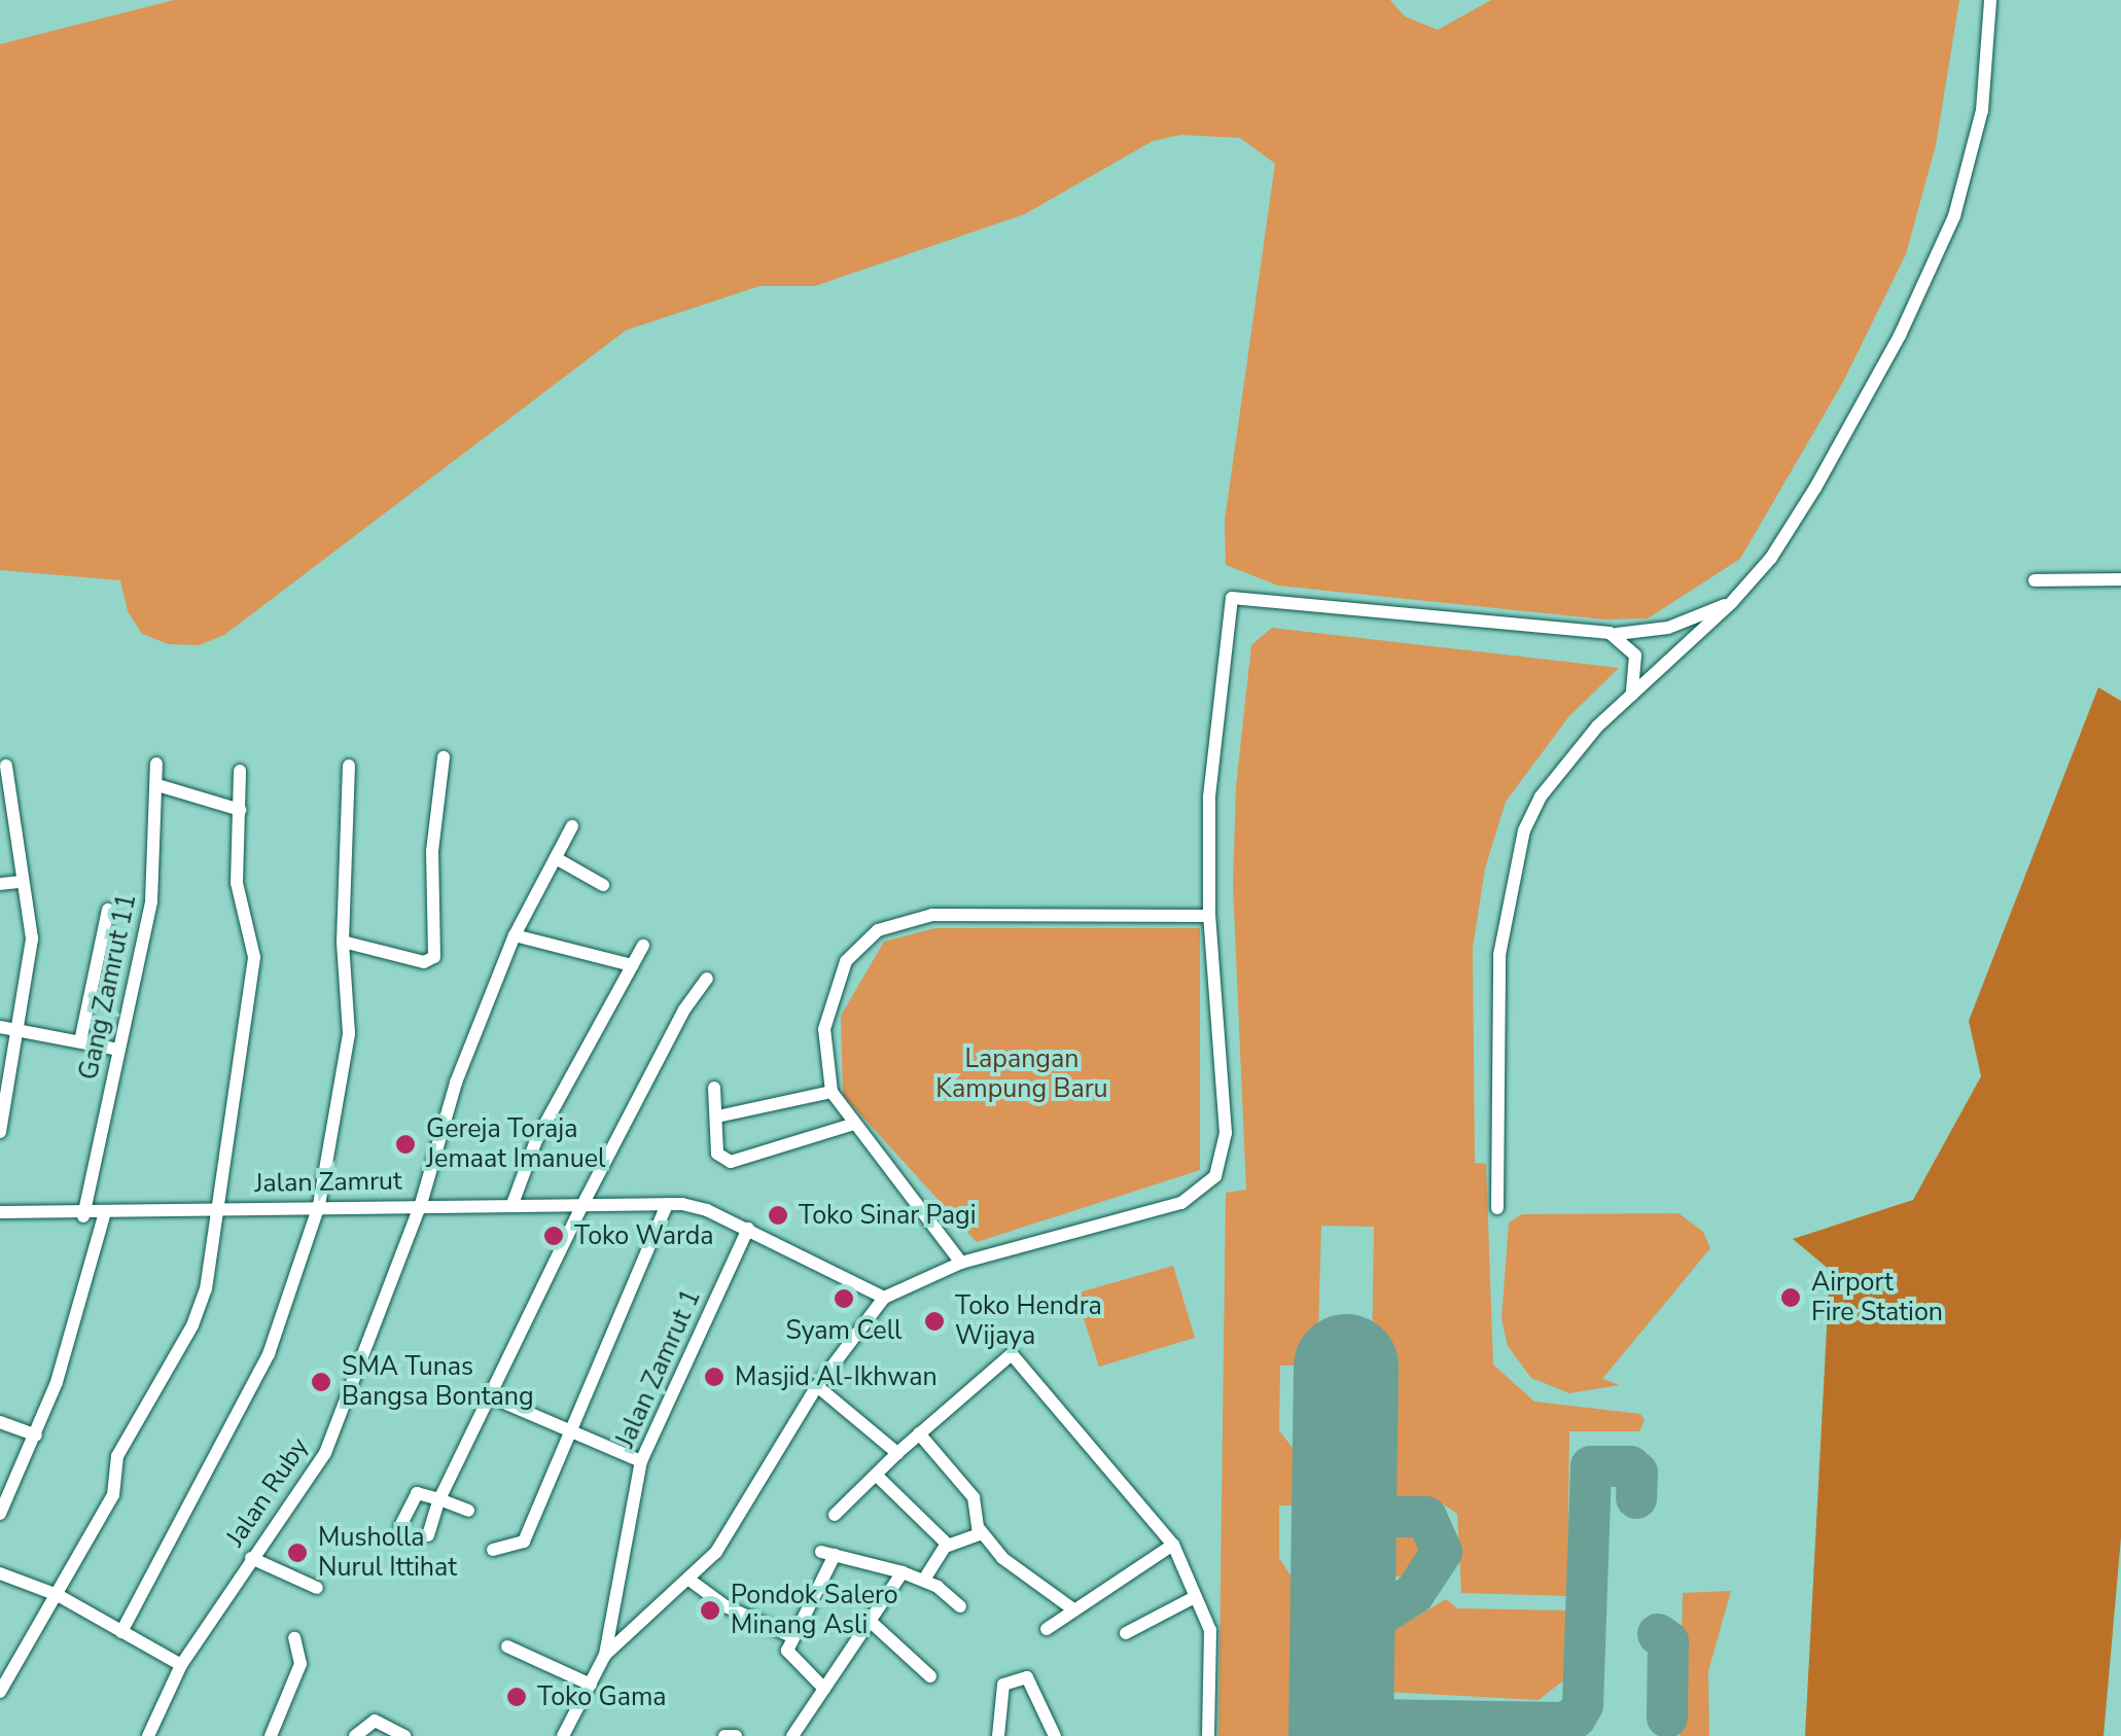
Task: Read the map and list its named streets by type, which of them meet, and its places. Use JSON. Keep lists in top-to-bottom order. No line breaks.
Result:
{"streets":{"street":["Gang Zamrut 11","Jalan Zamrut","Jalan Zamrut 1","Jalan Ruby"]},"crossings":[["Gang Zamrut 11","Jalan Zamrut"],["Jalan Zamrut","Jalan Zamrut 1"],["Jalan Zamrut","Jalan Ruby"]],"parks":["Lapangan Kampung Baru"],"places":["Gereja Toraja Jemaat Imanuel","Toko Sinar Pagi","Toko Warda","Airport Fire Station","Syam Cell","Toko Hendra Wijaya","Masjid Al-Ikhwan","SMA Tunas Bangsa Bontang","Musholla Nurul Ittihat","Pondok Salero Minang Asli","Toko Gama"]}
